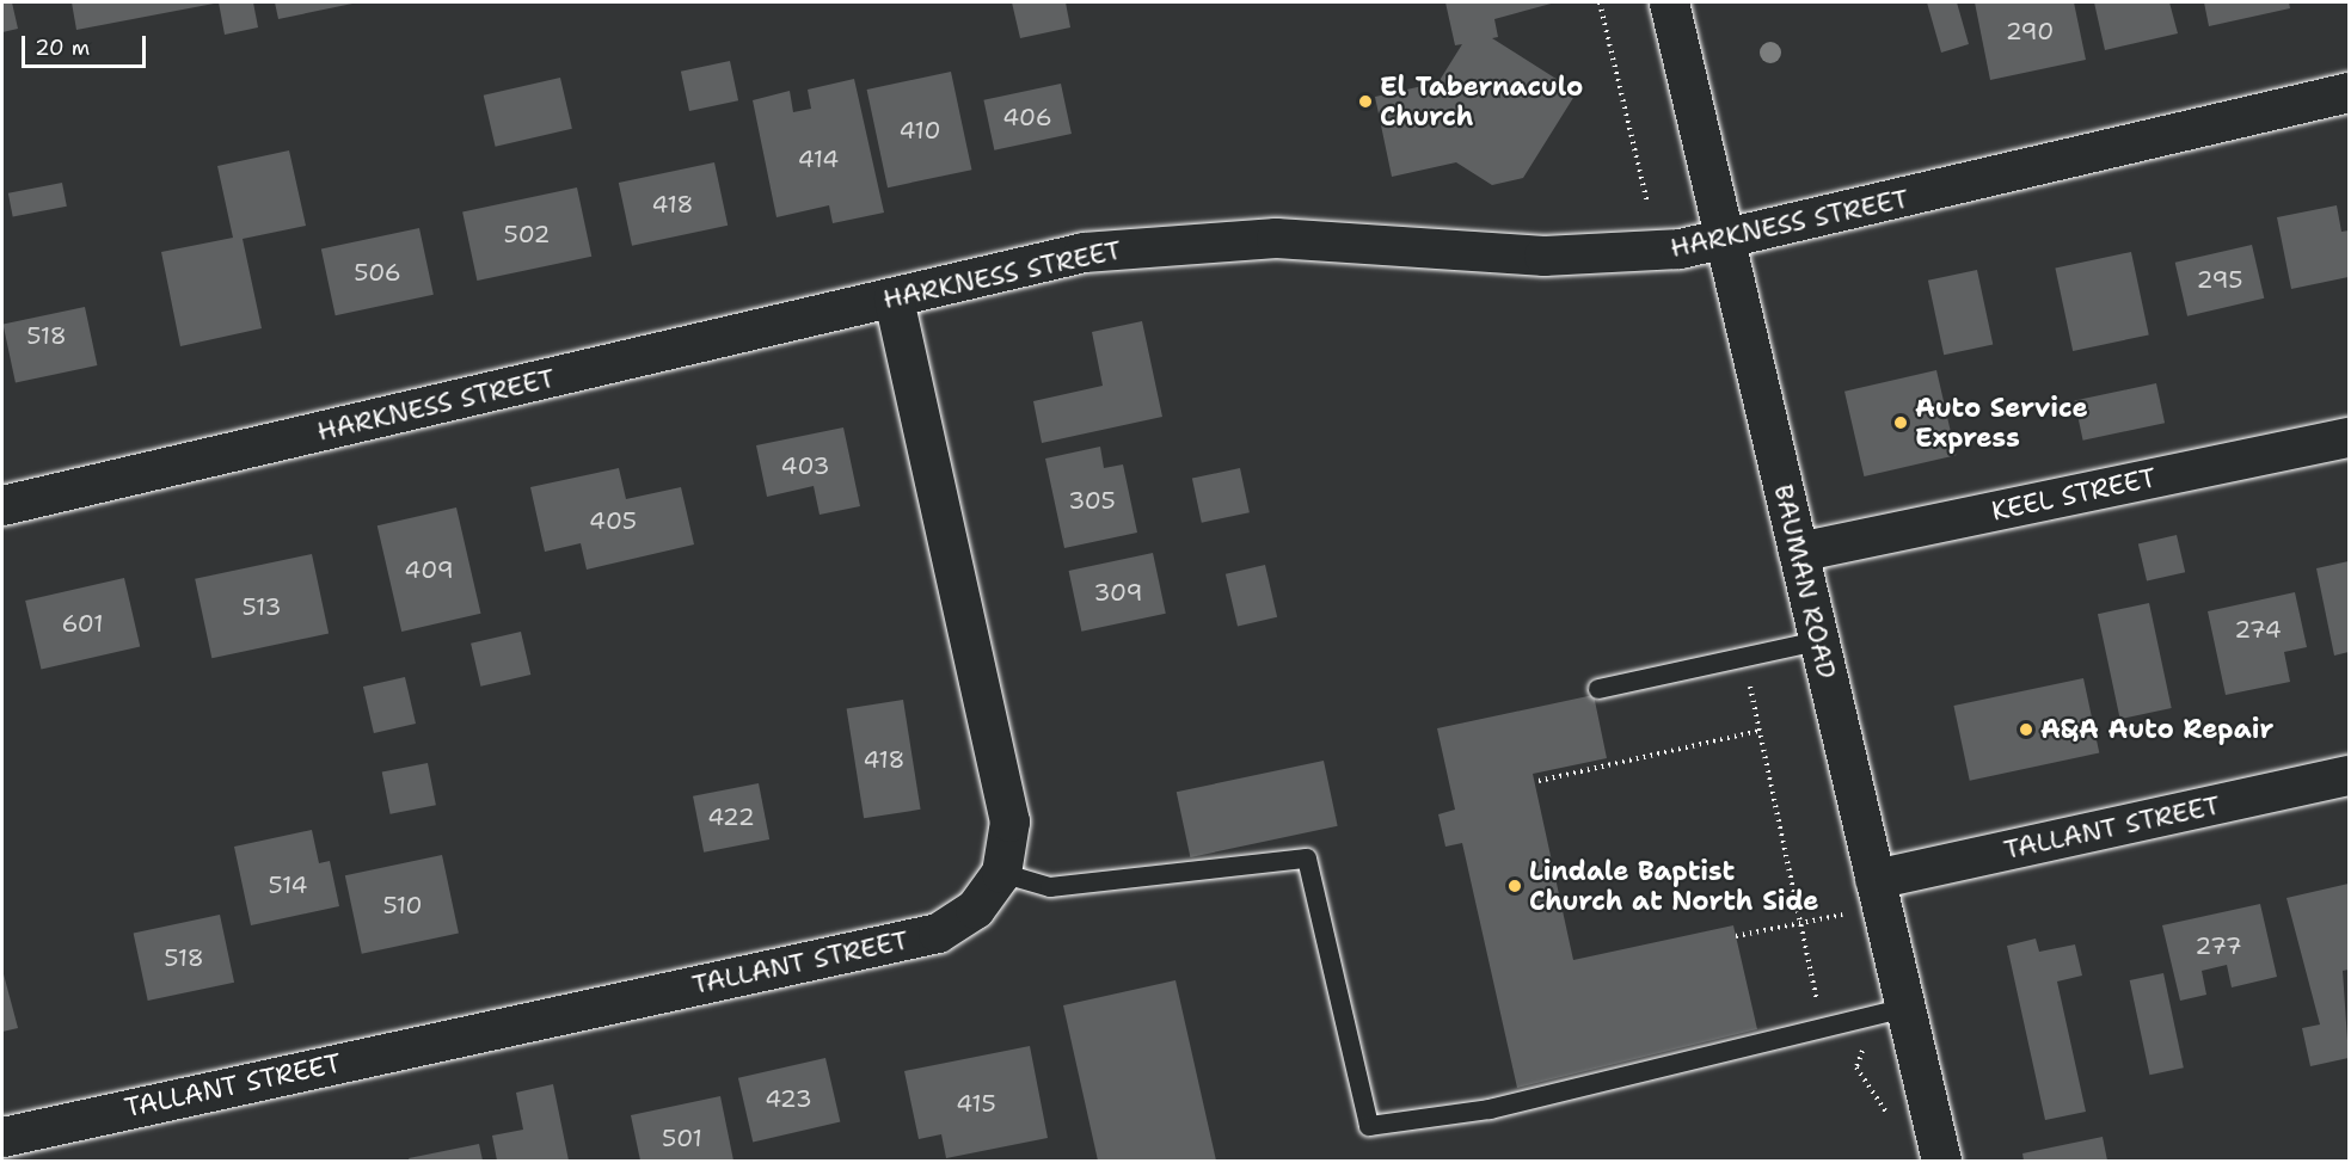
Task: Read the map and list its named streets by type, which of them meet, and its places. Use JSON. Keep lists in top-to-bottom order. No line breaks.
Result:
{"streets":{"street":["HARKNESS STREET","KEEL STREET","BAUMAN ROAD","TALLANT STREET"]},"crossings":[["HARKNESS STREET","BAUMAN ROAD"],["HARKNESS STREET","TALLANT STREET"],["KEEL STREET","BAUMAN ROAD"],["BAUMAN ROAD","TALLANT STREET"]],"places":["El Tabernaculo Church","Auto Service Express","A&A Auto Repair","Lindale Baptist Church at North Side"],"house_numbers":["290","406","410","414","418","502","506","295","518","403","305","405","409","309","513","601","274","418","422","514","510","277","518","423","415","501"],"scale_bar":"20 m"}
